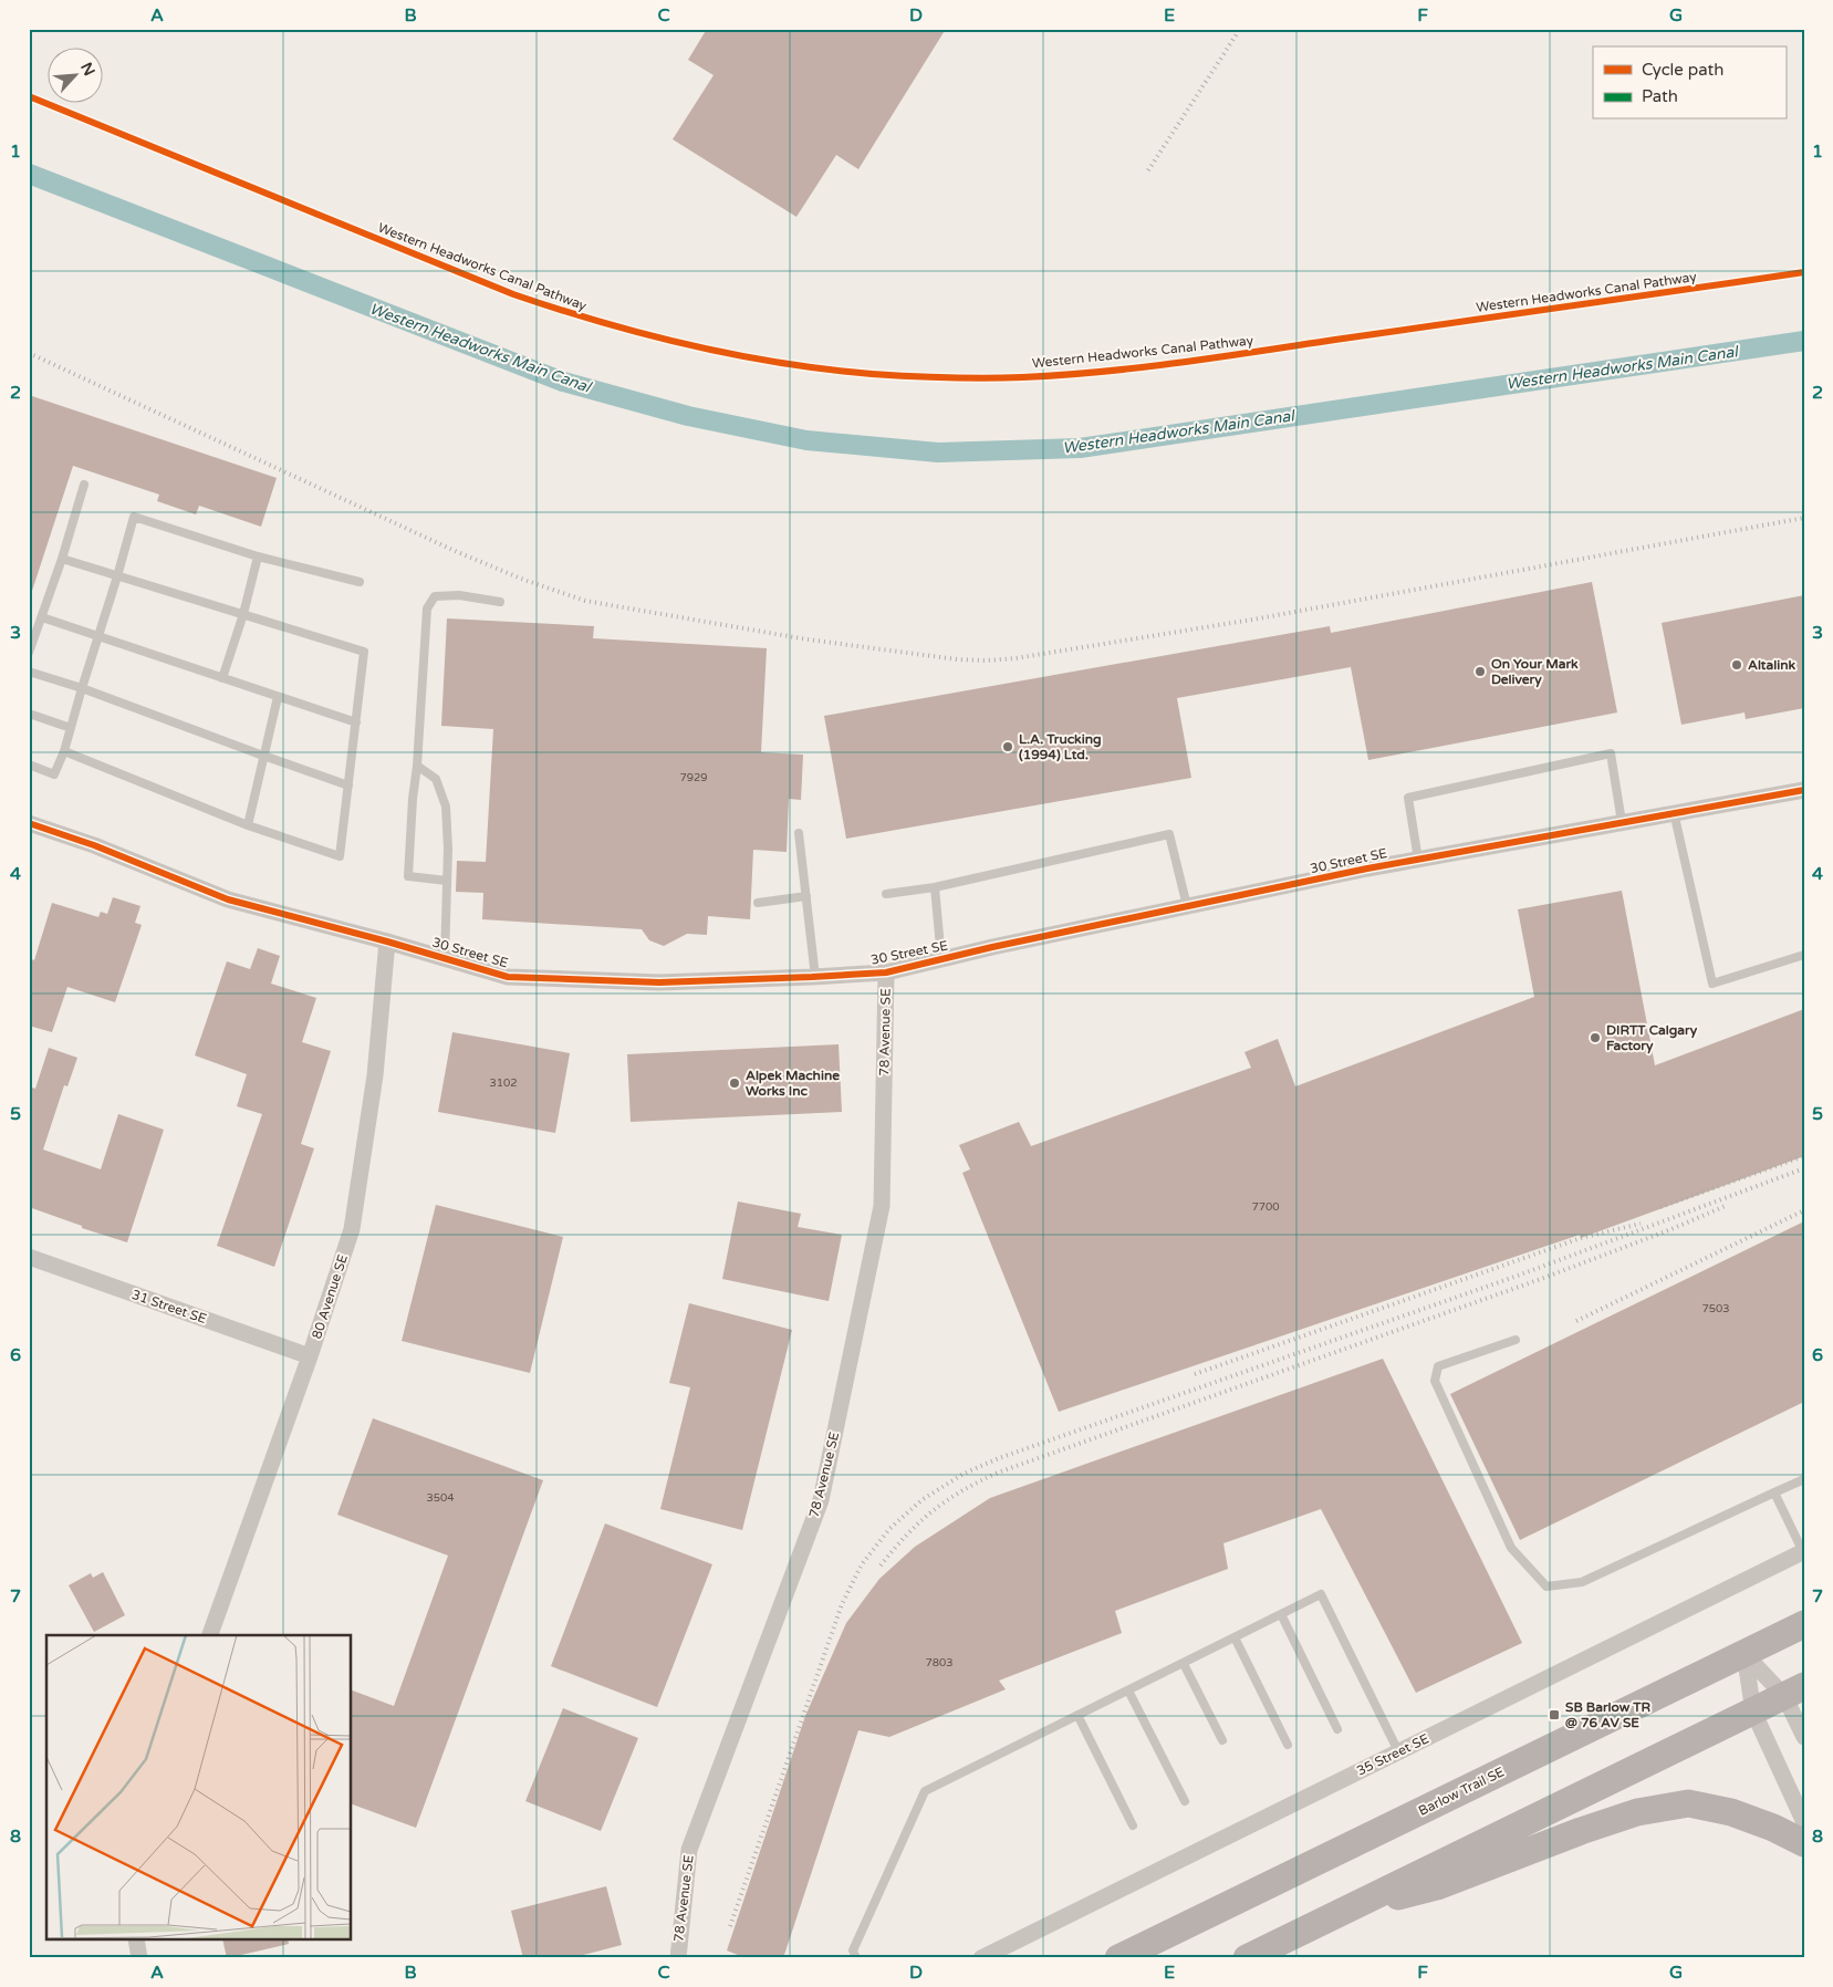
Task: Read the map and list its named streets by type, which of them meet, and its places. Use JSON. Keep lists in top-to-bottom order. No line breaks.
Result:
{"streets":{"main road":["Barlow Trail SE"],"street":["30 Street SE","78 Avenue SE","80 Avenue SE","31 Street SE","35 Street SE"],"cycle path":["Western Headworks Canal Pathway"]},"crossings":[["30 Street SE","78 Avenue SE"],["30 Street SE","80 Avenue SE"],["80 Avenue SE","31 Street SE"]],"water":["Western Headworks Main Canal"],"places":{"other":["Altalink","On Your Mark Delivery","L.A. Trucking (1994) Ltd.","DIRTT Calgary Factory","Alpek Machine Works Inc"],"transit":["SB Barlow TR @ 76 AV SE"]},"house_numbers":["7929","3102","7700","7503","3504","7803"],"legend":["Cycle path","Path"],"north":"top right","grid":{"columns":["A","B","C","D","E","F","G"],"rows":["1","2","3","4","5","6","7","8"]}}
